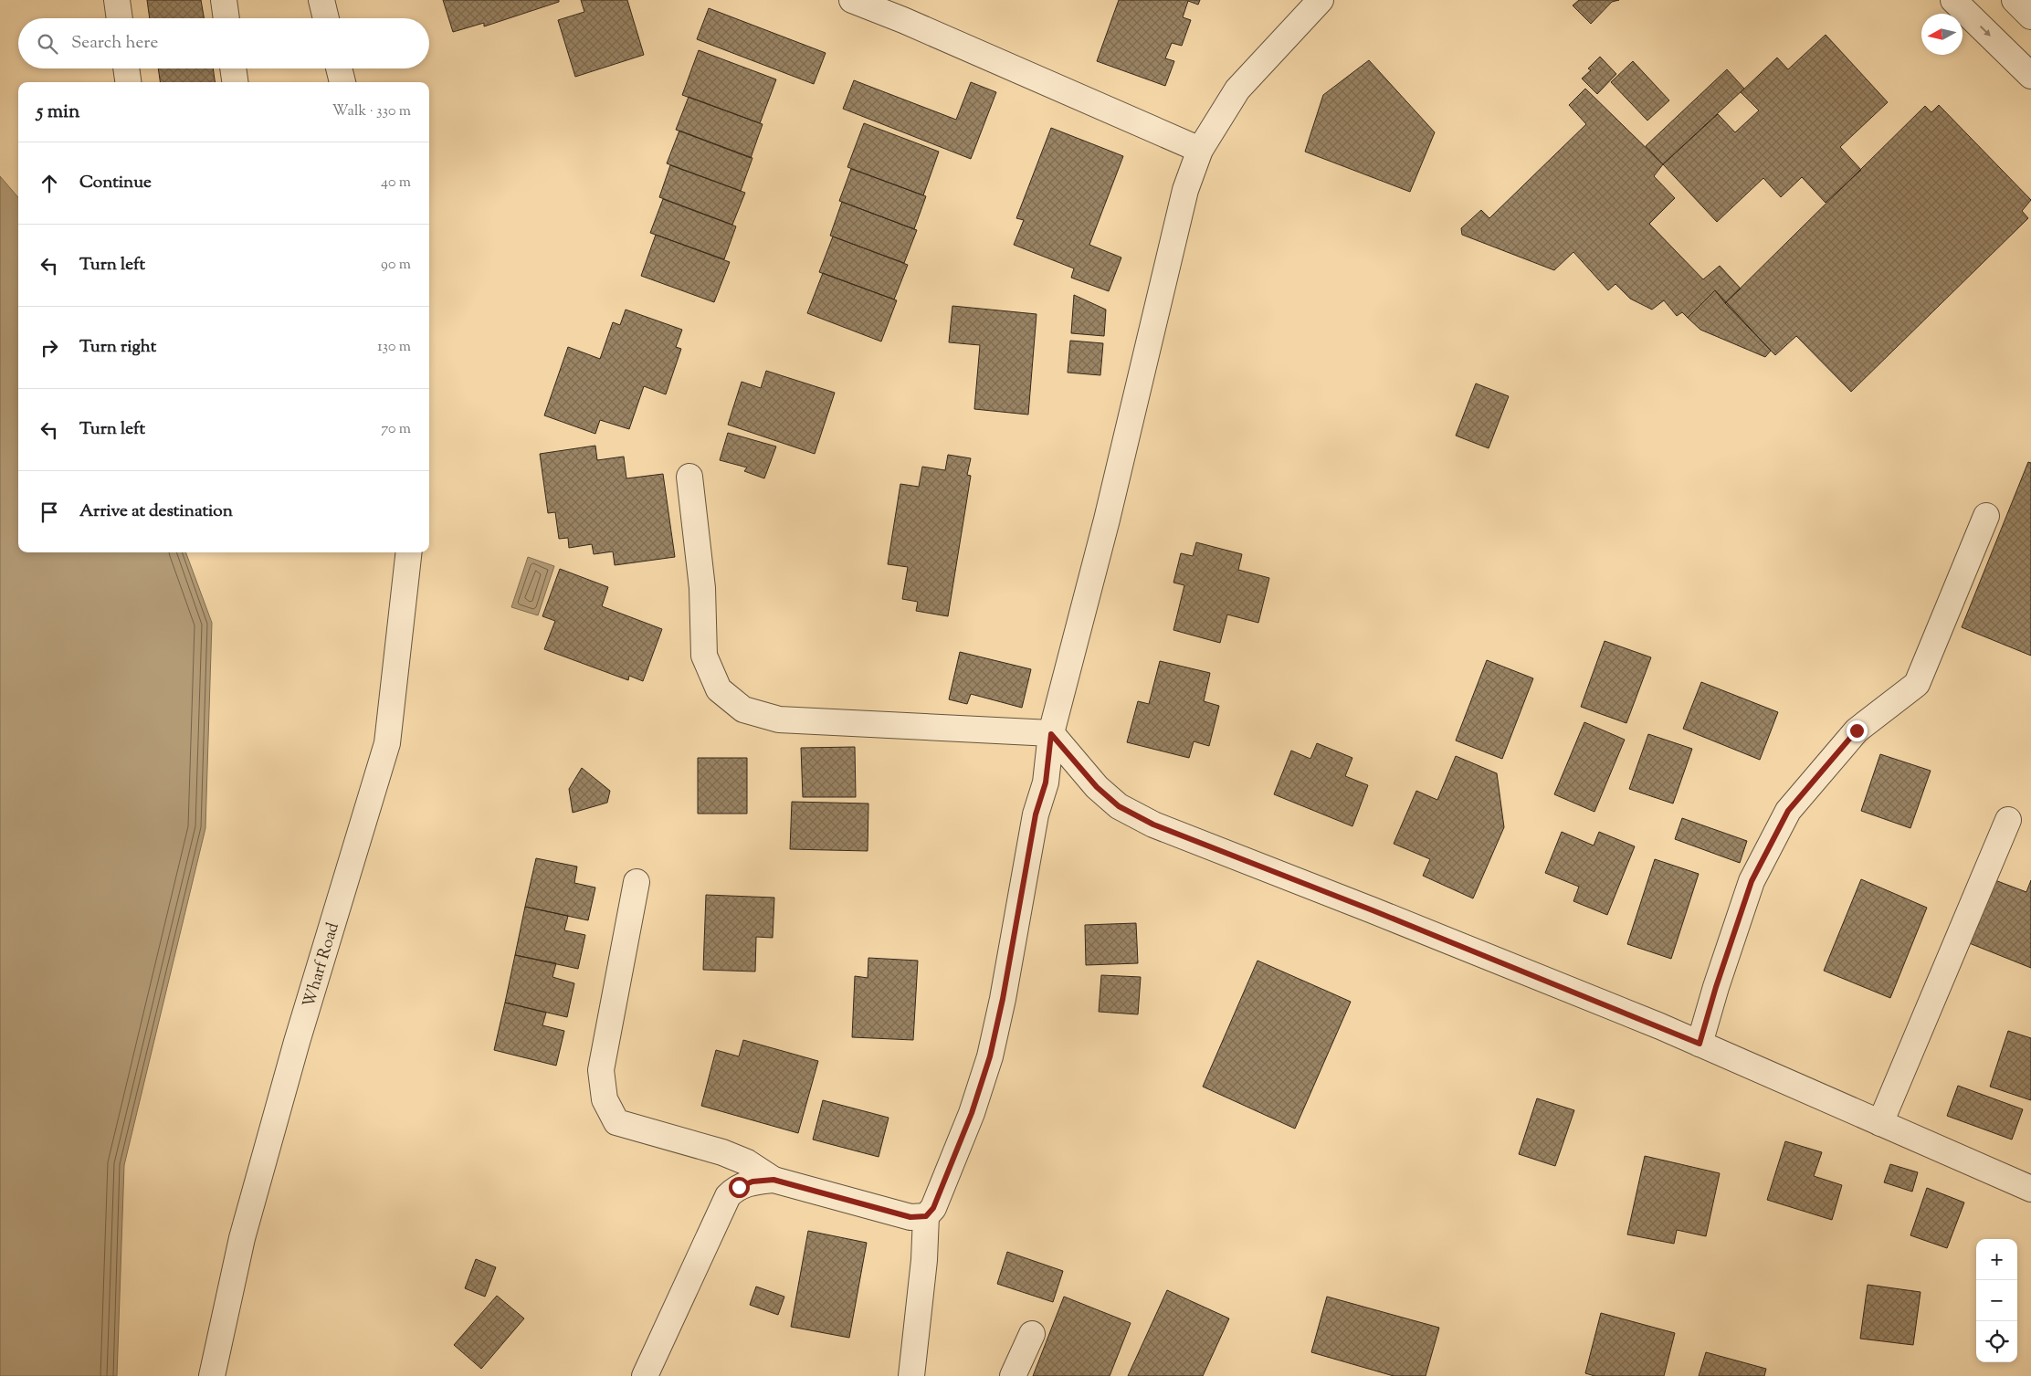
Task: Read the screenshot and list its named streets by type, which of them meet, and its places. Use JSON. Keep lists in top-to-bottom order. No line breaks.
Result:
{"streets":{"street":["Wharf Road"]},"north":"left","page":{"search":"Search here","heading":["5 min","Walk · 330 m"],"list":[["Continue","40 m"],["Turn left","90 m"],["Turn right","130 m"],["Turn left","70 m"],"Arrive at destination"],"map_buttons":["+","−"]}}
